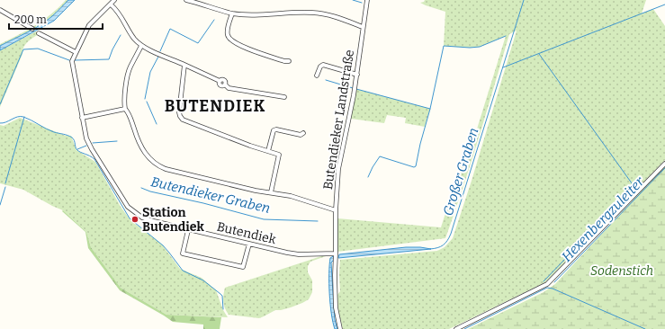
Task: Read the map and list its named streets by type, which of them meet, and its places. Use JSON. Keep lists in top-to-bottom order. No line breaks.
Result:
{"streets":{"street":["Butendieker Landstraße","Butendiek"]},"crossings":[["Butendieker Landstraße","Butendiek"]],"districts":["BUTENDIEK"],"water":["Großer Graben","Butendieker Graben","Hexenbergzuleiter"],"parks":["Sodenstich"],"places":["Station Butendiek"],"scale_bar":"200 m"}
